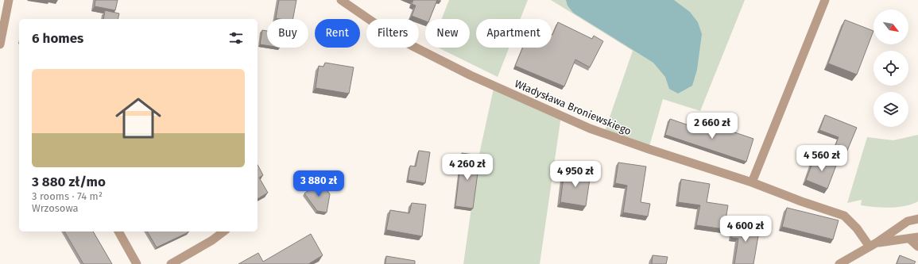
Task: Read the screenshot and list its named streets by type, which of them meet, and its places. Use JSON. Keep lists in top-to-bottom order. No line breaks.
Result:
{"streets":{"street":["Władysława Broniewskiego"]},"north":"bottom right","page":{"chip":["Buy","Rent","Filters","New","Apartment"],"heading":"6 homes","list":[{"name":"3 880 zł/mo","note":"3 rooms · 74 m² · Wrzosowa"}],"price":["2 660 zł","4 560 zł","4 260 zł","4 950 zł","3 880 zł","4 600 zł"]}}
